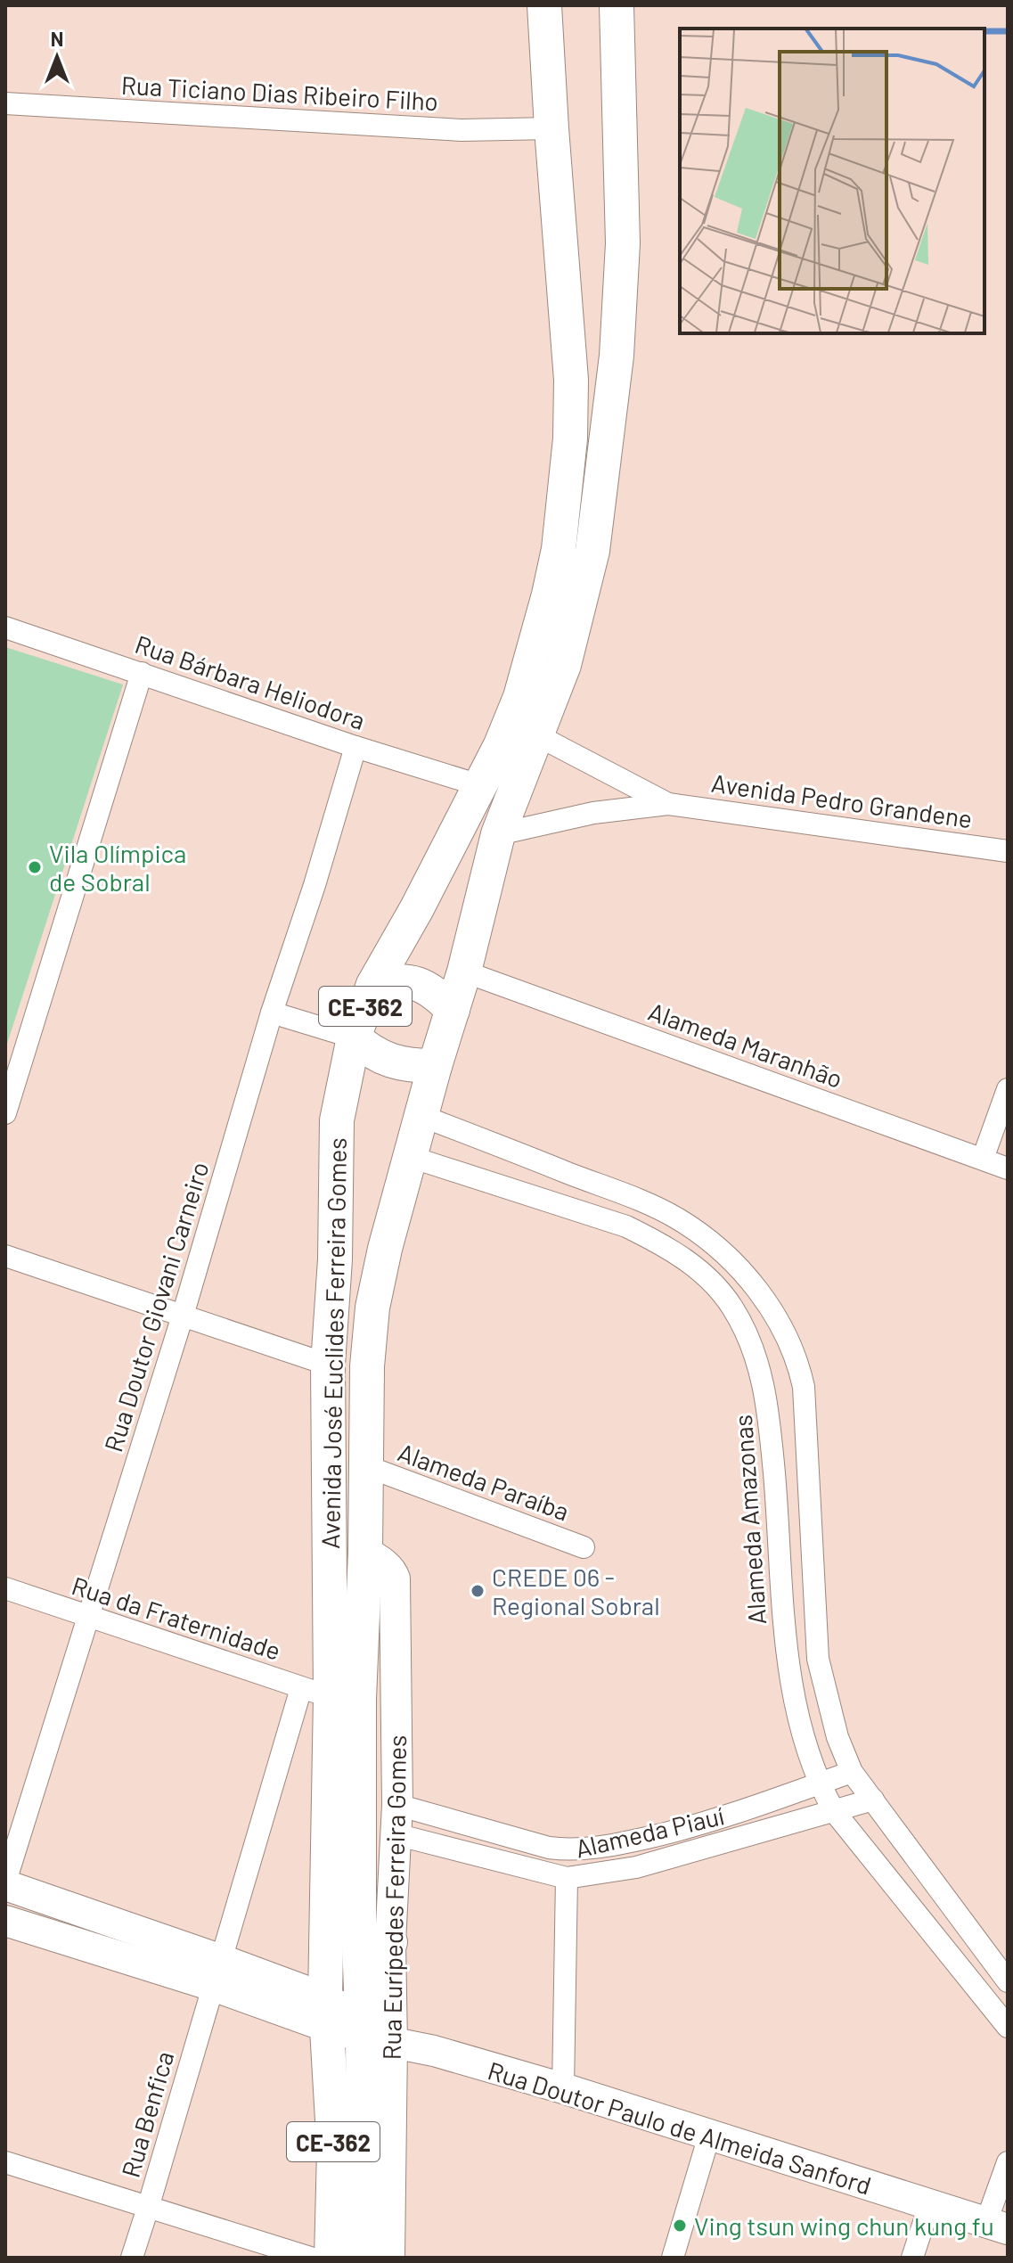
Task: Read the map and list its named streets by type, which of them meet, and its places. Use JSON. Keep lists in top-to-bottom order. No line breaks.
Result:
{"streets":{"main road":["CE-362","Avenida José Euclides Ferreira Gomes"],"street":["Rua Ticiano Dias Ribeiro Filho","Rua Bárbara Heliodora","Avenida Pedro Grandene","Alameda Maranhão","Rua Doutor Giovani Carneiro","Alameda Paraíba","Alameda Amazonas","Rua da Fraternidade","Alameda Piauí","Rua Eurípedes Ferreira Gomes","Rua Benfica","Rua Doutor Paulo de Almeida Sanford"]},"crossings":[["Rua Ticiano Dias Ribeiro Filho","Avenida José Euclides Ferreira Gomes"],["Rua Bárbara Heliodora","Rua Doutor Giovani Carneiro"],["Rua Bárbara Heliodora","Avenida José Euclides Ferreira Gomes"],["Avenida Pedro Grandene","Avenida José Euclides Ferreira Gomes"],["Alameda Maranhão","Avenida José Euclides Ferreira Gomes"],["Rua Doutor Giovani Carneiro","Rua da Fraternidade"],["Rua Doutor Giovani Carneiro","Rua Doutor Paulo de Almeida Sanford"],["Avenida José Euclides Ferreira Gomes","Alameda Paraíba"],["Avenida José Euclides Ferreira Gomes","Alameda Amazonas"],["Avenida José Euclides Ferreira Gomes","Rua da Fraternidade"],["Avenida José Euclides Ferreira Gomes","Rua Eurípedes Ferreira Gomes"],["Avenida José Euclides Ferreira Gomes","Rua Benfica"],["Avenida José Euclides Ferreira Gomes","Rua Doutor Paulo de Almeida Sanford"],["Alameda Amazonas","Alameda Piauí"],["Rua da Fraternidade","Rua Benfica"],["Alameda Piauí","Rua Eurípedes Ferreira Gomes"],["Rua Eurípedes Ferreira Gomes","Rua Doutor Paulo de Almeida Sanford"],["Rua Benfica","Rua Doutor Paulo de Almeida Sanford"]],"places":["Vila Olímpica de Sobral","CREDE 06 - Regional Sobral","Ving tsun wing chun kung fu"],"north":"top"}
